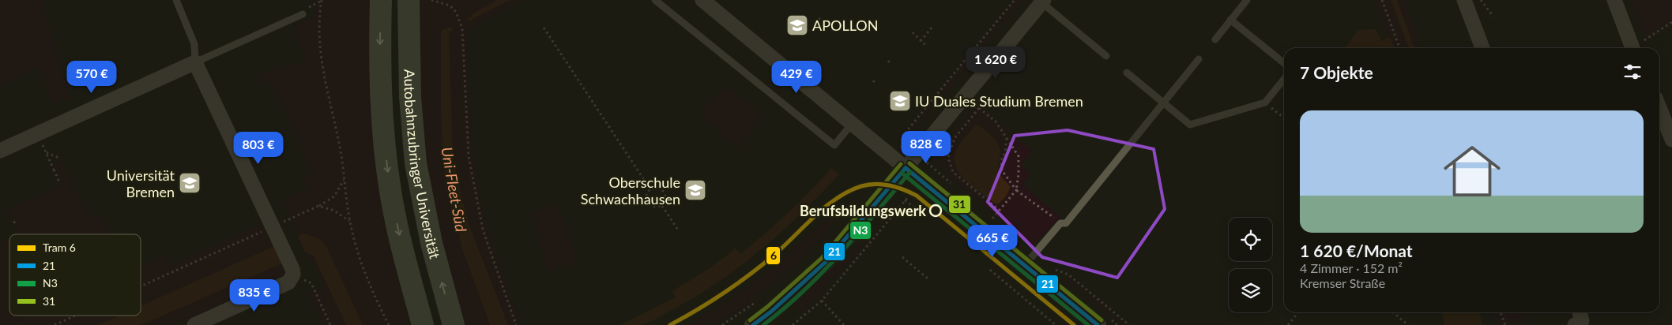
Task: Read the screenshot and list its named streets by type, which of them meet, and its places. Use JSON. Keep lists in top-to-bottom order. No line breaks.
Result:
{"streets":{"main road":["Autobahnzubringer Universität"]},"water":["Uni-Fleet-Süd"],"places":{"school or university":["APOLLON","IU Duales Studium Bremen","Universität Bremen","Oberschule Schwachhausen"],"other":["Berufsbildungswerk"]},"lines":["transit line 31","transit line 21","transit line N3","tram line 6"],"legend":["Tram 6","21","N3","31"],"page":{"price":["1 620 €","570 €","429 €","828 €","803 €","665 €","835 €"],"heading":"7 Objekte","list":[{"name":"1 620 €/Monat","note":"4 Zimmer · 152 m² · Kremser Straße"}]}}
